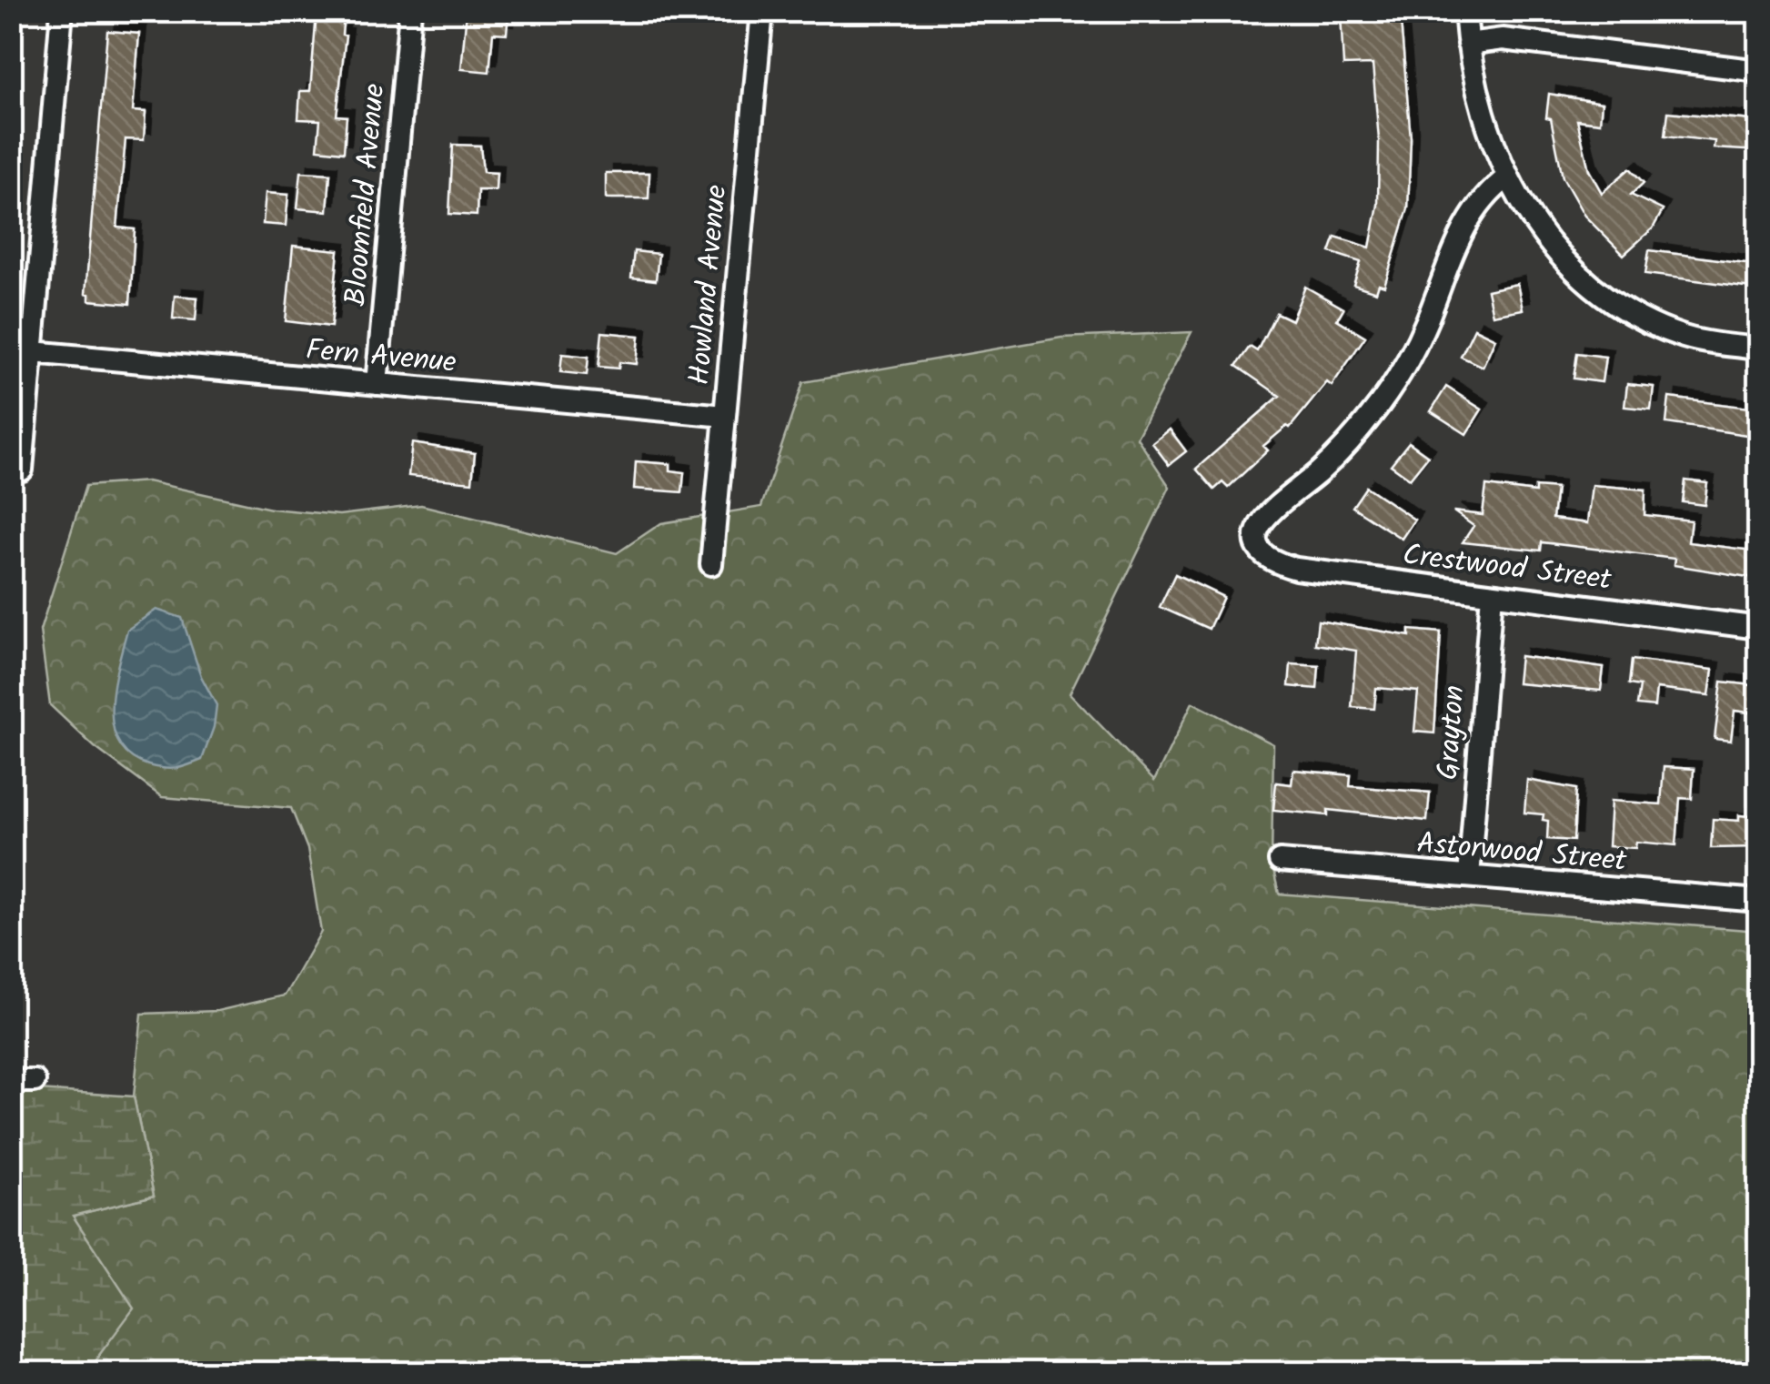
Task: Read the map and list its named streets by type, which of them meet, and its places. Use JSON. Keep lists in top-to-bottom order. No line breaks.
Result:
{"streets":{"street":["Bloomfield Avenue","Howland Avenue","Fern Avenue","Crestwood Street","Grayton","Astorwood Street"]},"crossings":[["Bloomfield Avenue","Fern Avenue"],["Howland Avenue","Fern Avenue"],["Crestwood Street","Grayton"],["Grayton","Astorwood Street"]]}
